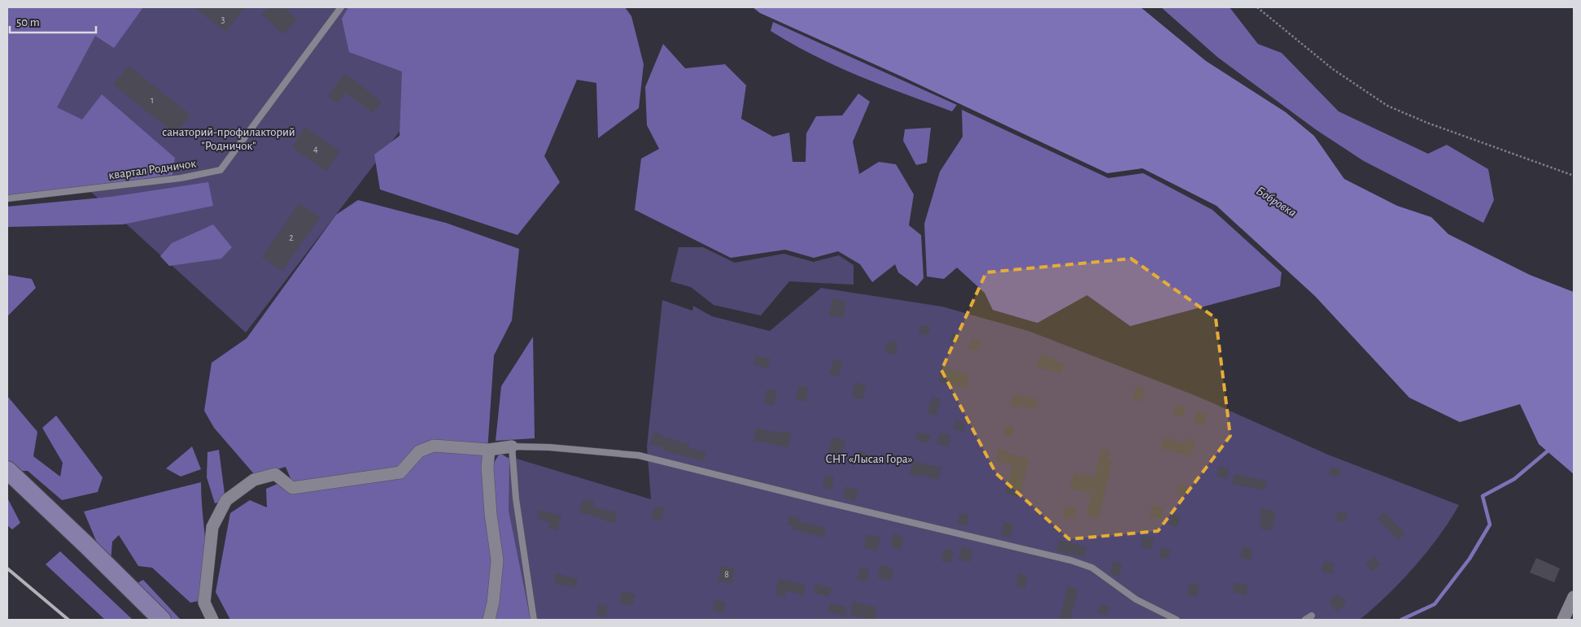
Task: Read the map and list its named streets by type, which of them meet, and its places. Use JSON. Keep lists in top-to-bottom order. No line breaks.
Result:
{"streets":{"lane":["квартал Родничок"]},"water":["Бобровка"],"parks":["санаторий-профилакторий \"Родничок\"","СНТ «Лысая Гора»"],"house_numbers":["3","1","4","2","8"],"scale_bar":"50 m"}
